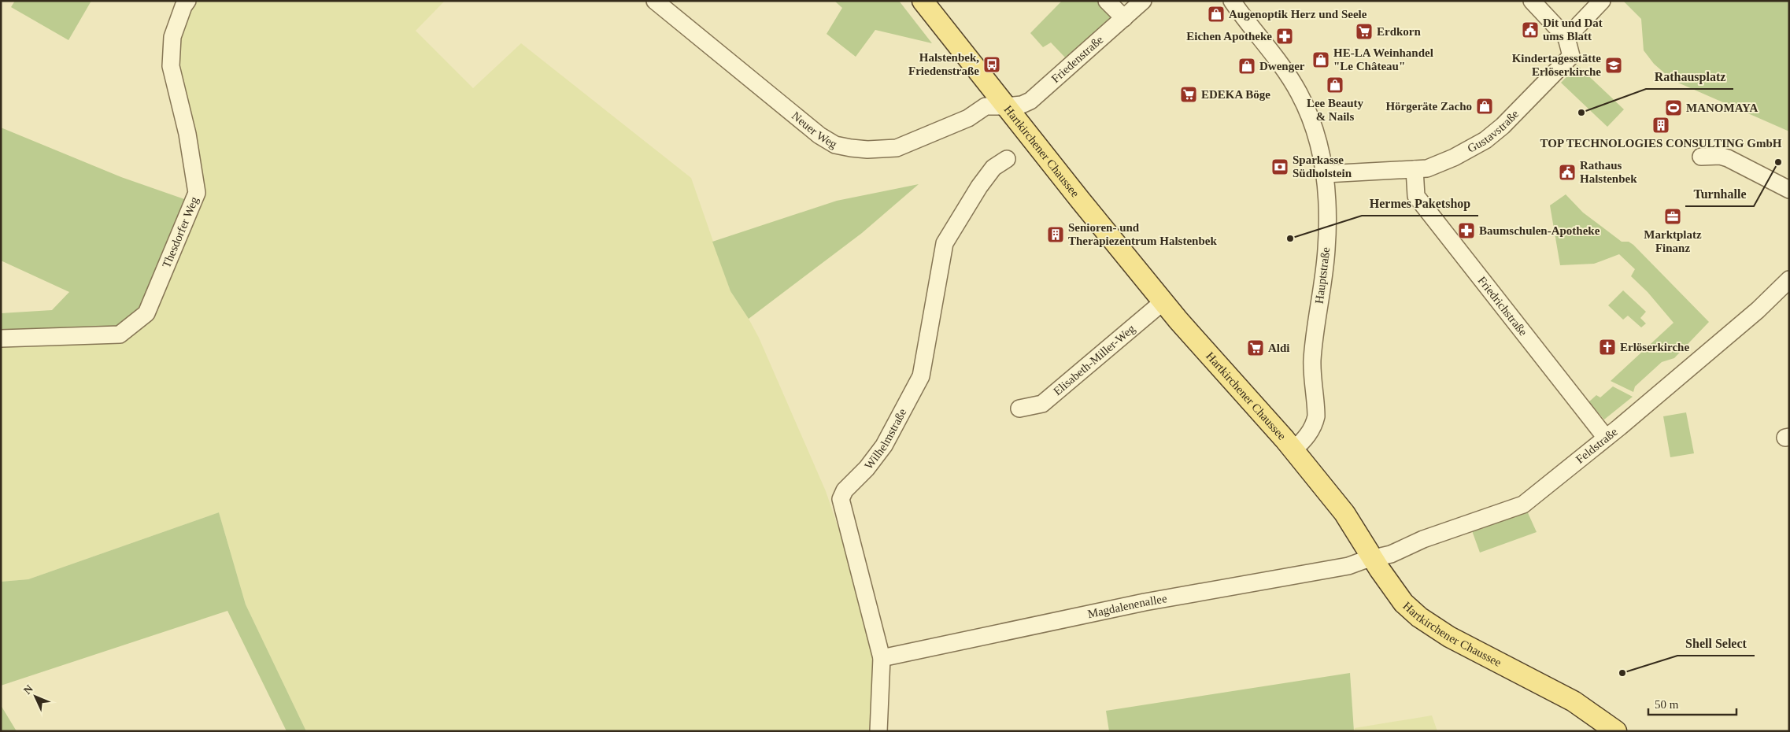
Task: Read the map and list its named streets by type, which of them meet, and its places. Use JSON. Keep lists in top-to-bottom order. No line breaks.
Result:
{"streets":{"main road":["Hartkirchener Chaussee"],"street":["Friedenstraße","Neuer Weg","Gustavstraße","Thesdorfer Weg","Hauptstraße","Friedrichstraße","Elisabeth-Miller-Weg","Wilhelmstraße","Feldstraße","Magdalenenallee"]},"crossings":[["Friedenstraße","Neuer Weg"],["Friedenstraße","Hartkirchener Chaussee"],["Neuer Weg","Hartkirchener Chaussee"],["Gustavstraße","Hauptstraße"],["Gustavstraße","Friedrichstraße"],["Hartkirchener Chaussee","Hauptstraße"],["Hartkirchener Chaussee","Elisabeth-Miller-Weg"],["Hartkirchener Chaussee","Feldstraße"],["Hartkirchener Chaussee","Magdalenenallee"],["Friedrichstraße","Feldstraße"],["Wilhelmstraße","Magdalenenallee"],["Feldstraße","Magdalenenallee"]],"places":{"shop":["Augenoptik Herz und Seele","HE-LA Weinhandel \"Le Château\"","Dwenger","Lee Beauty & Nails","Hörgeräte Zacho"],"public building":["Dit und Dat ums Blatt","Rathaus Halstenbek"],"supermarket":["Erdkorn","EDEKA Böge","Aldi"],"pharmacy":["Eichen Apotheke","Baumschulen-Apotheke"],"bus stop":["Halstenbek, Friedenstraße"],"school or university":["Kindertagesstätte Erlöserkirche"],"sports":["MANOMAYA"],"other":["Rathausplatz","Turnhalle","Hermes Paketshop","Shell Select"],"building":["TOP TECHNOLOGIES CONSULTING GmbH","Senioren- und Therapiezentrum Halstenbek"],"bank":["Sparkasse Südholstein"],"office":["Marktplatz Finanz"],"church":["Erlöserkirche"]},"scale_bar":"50 m","north":"top left"}
